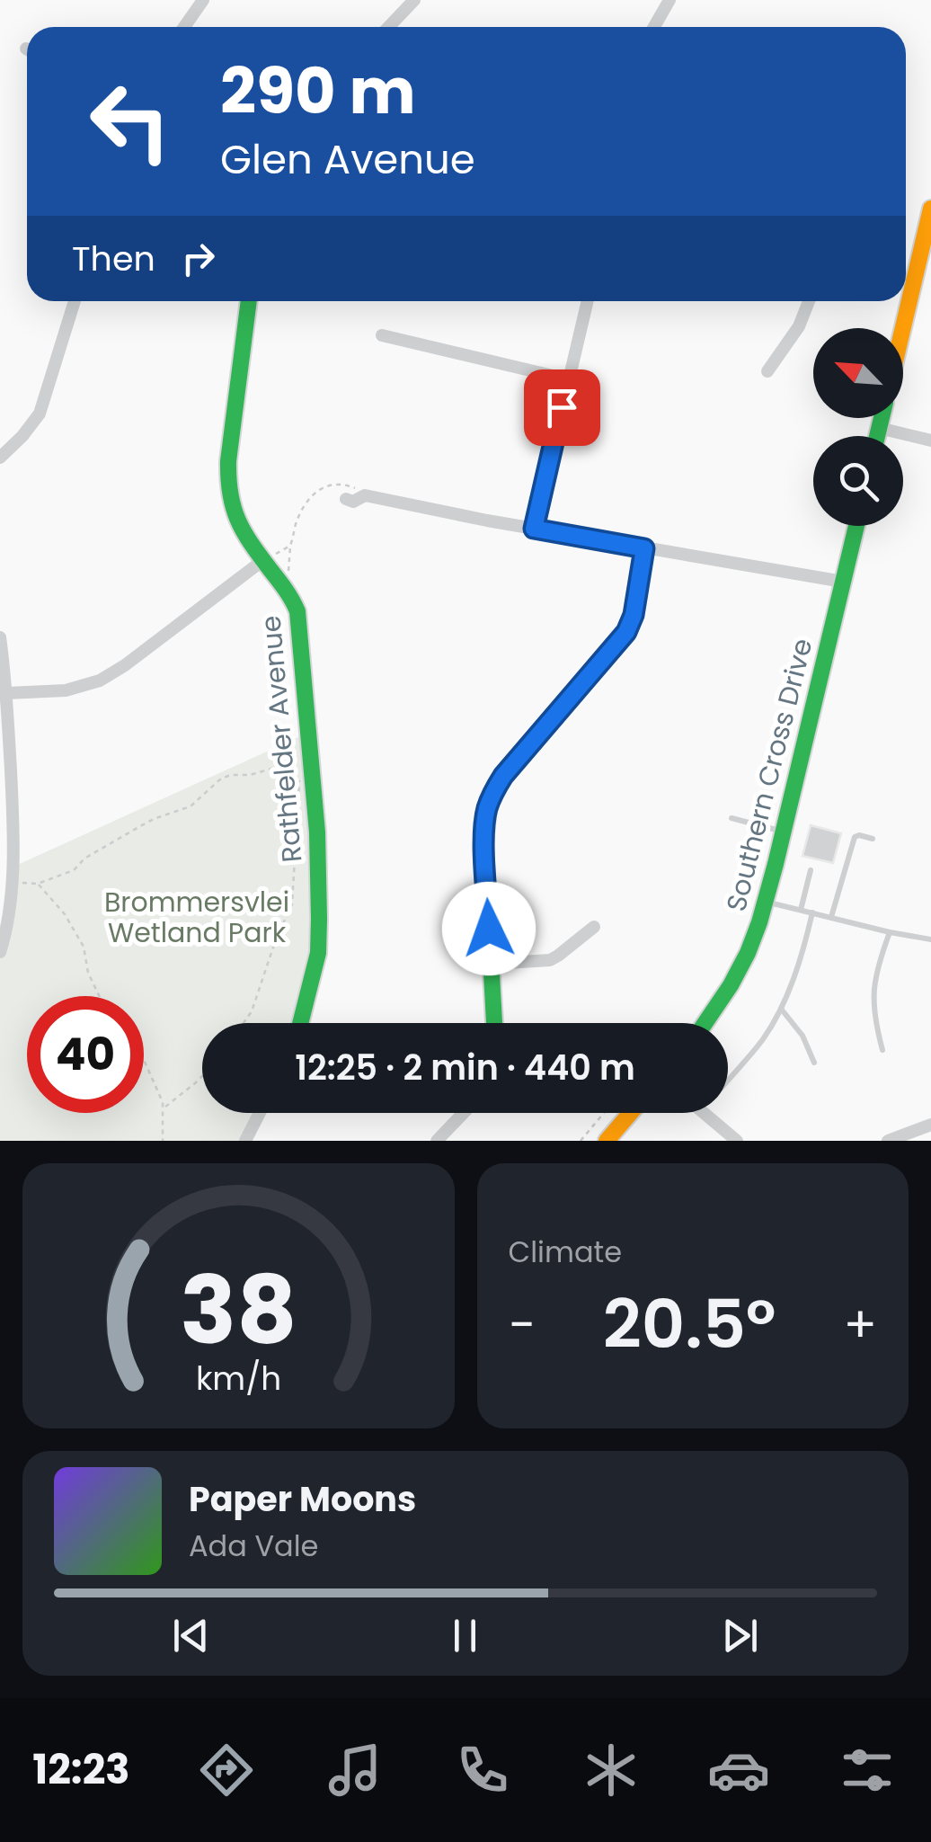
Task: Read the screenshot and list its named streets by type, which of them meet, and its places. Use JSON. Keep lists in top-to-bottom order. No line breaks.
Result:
{"streets":{"street":["Rathfelder Avenue","Southern Cross Drive"]},"parks":["Brommersvlei Wetland Park"],"north":"top left","page":{"turn":["290 m","Glen Avenue"],"then":"Then","limit":"40","trip":"12:25 · 2 min · 440 m","tile":"Climate","heat":["−","20.5°","+"],"song":["Paper Moons","Ada Vale"],"tabs":"12:23","gauge":["38","km/h"]}}
